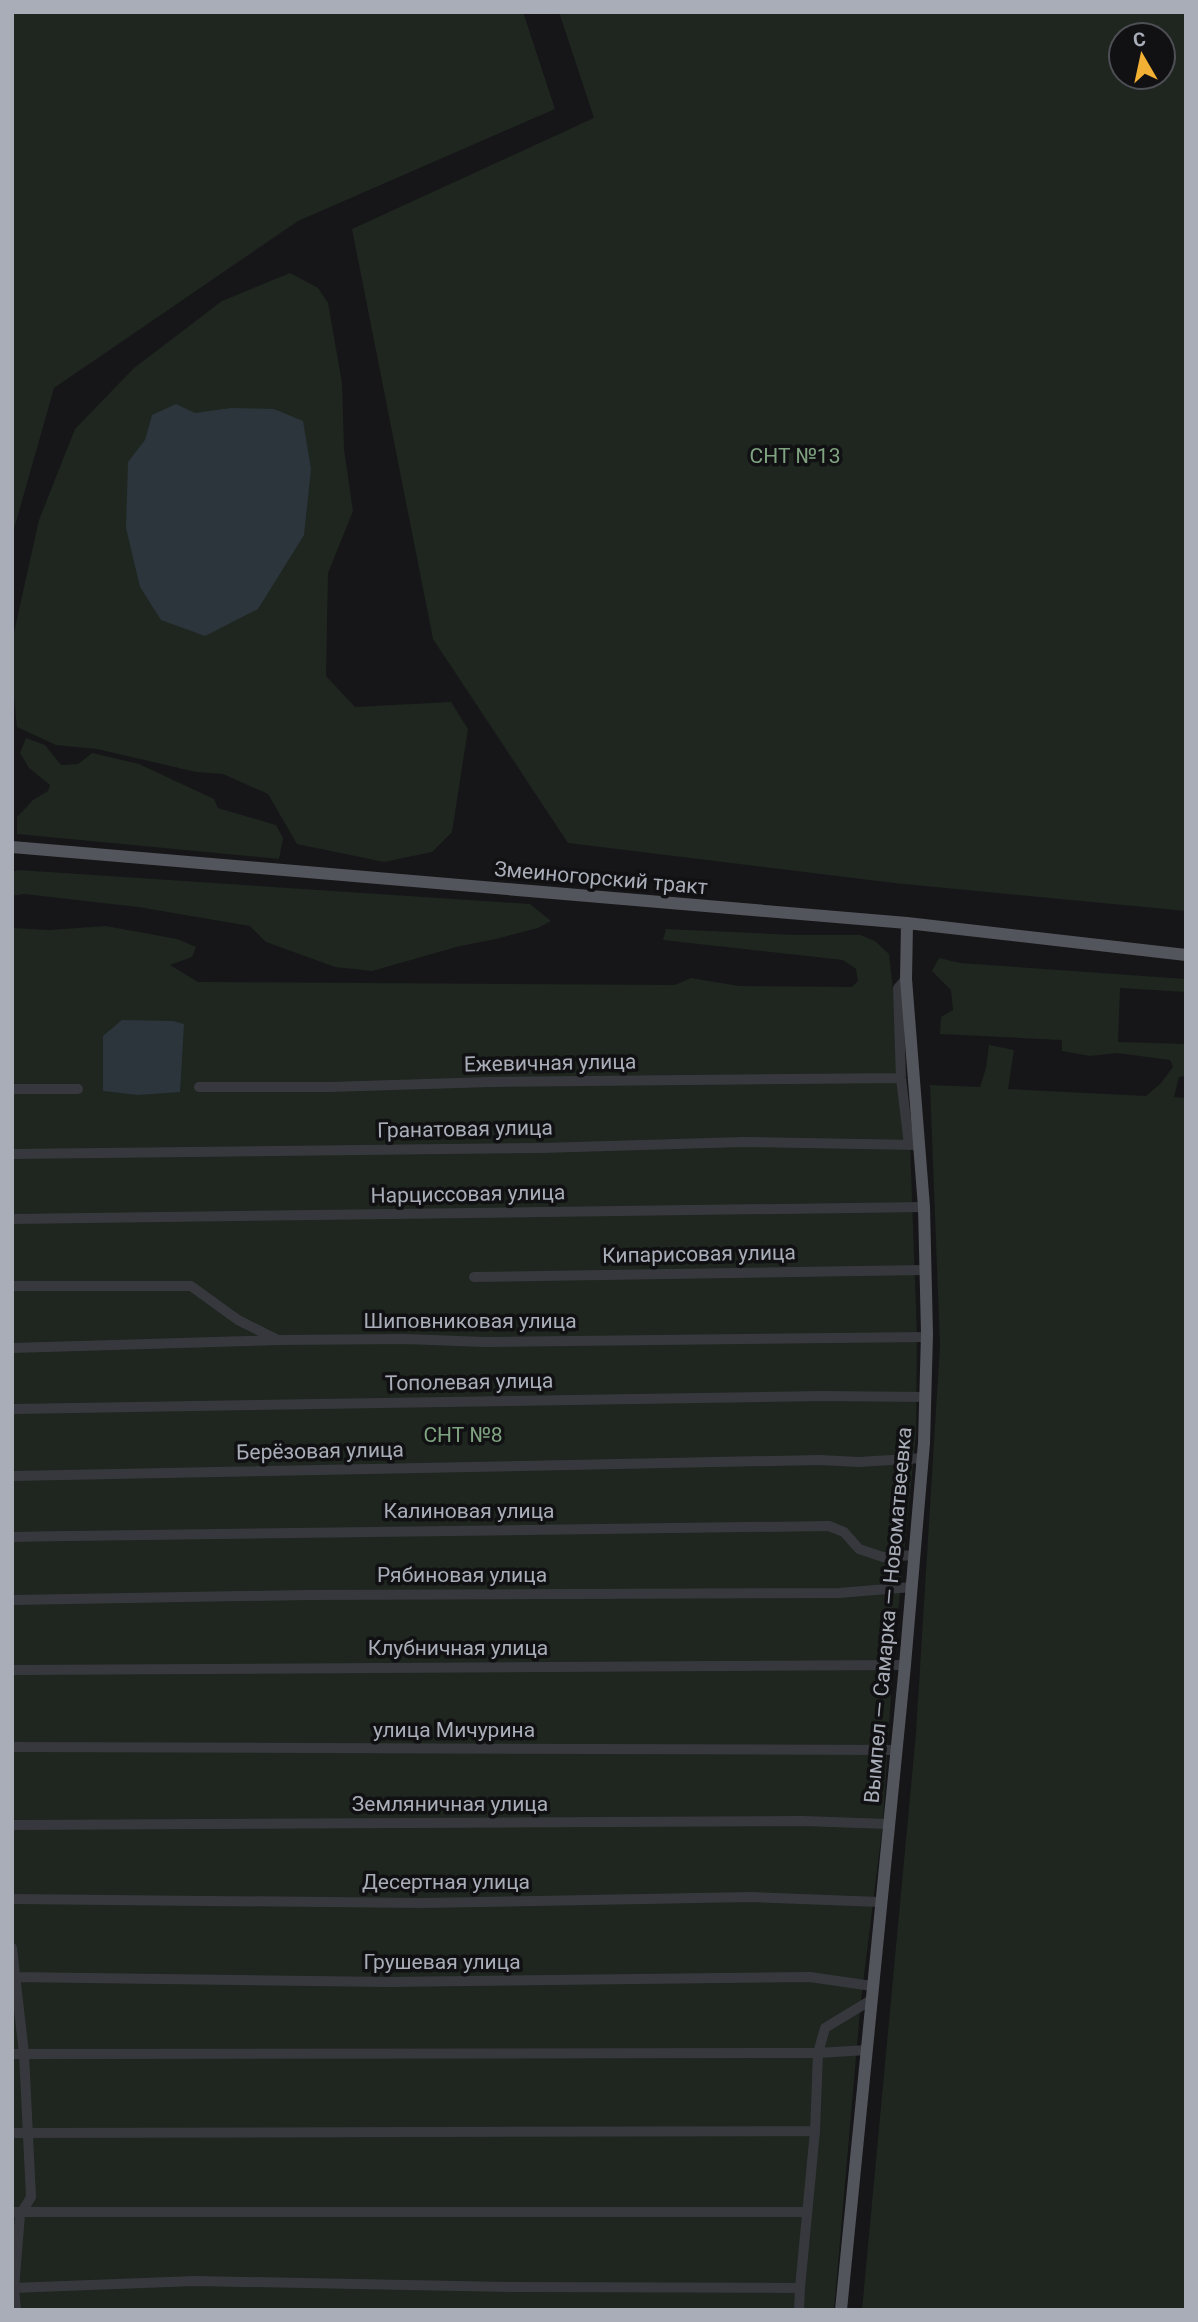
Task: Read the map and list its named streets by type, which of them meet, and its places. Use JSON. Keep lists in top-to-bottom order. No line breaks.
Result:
{"streets":{"main road":["Змеиногорский тракт","Вымпел — Самарка — Новоматвеевка"],"street":["Ежевичная улица","Гранатовая улица","Нарциссовая улица","Кипарисовая улица","Шиповниковая улица","Тополевая улица","Берёзовая улица","Калиновая улица","Рябиновая улица","Клубничная улица","улица Мичурина","Земляничная улица","Десертная улица","Грушевая улица"]},"crossings":[["Змеиногорский тракт","Вымпел — Самарка — Новоматвеевка"],["Гранатовая улица","Вымпел — Самарка — Новоматвеевка"],["Нарциссовая улица","Вымпел — Самарка — Новоматвеевка"],["Кипарисовая улица","Вымпел — Самарка — Новоматвеевка"],["Шиповниковая улица","Вымпел — Самарка — Новоматвеевка"],["Тополевая улица","Вымпел — Самарка — Новоматвеевка"],["Берёзовая улица","Вымпел — Самарка — Новоматвеевка"],["Калиновая улица","Вымпел — Самарка — Новоматвеевка"],["Рябиновая улица","Вымпел — Самарка — Новоматвеевка"],["Вымпел — Самарка — Новоматвеевка","Клубничная улица"],["Вымпел — Самарка — Новоматвеевка","улица Мичурина"],["Вымпел — Самарка — Новоматвеевка","Земляничная улица"],["Вымпел — Самарка — Новоматвеевка","Десертная улица"],["Вымпел — Самарка — Новоматвеевка","Грушевая улица"]],"parks":["СНТ №13","СНТ №8"],"north":"top"}
